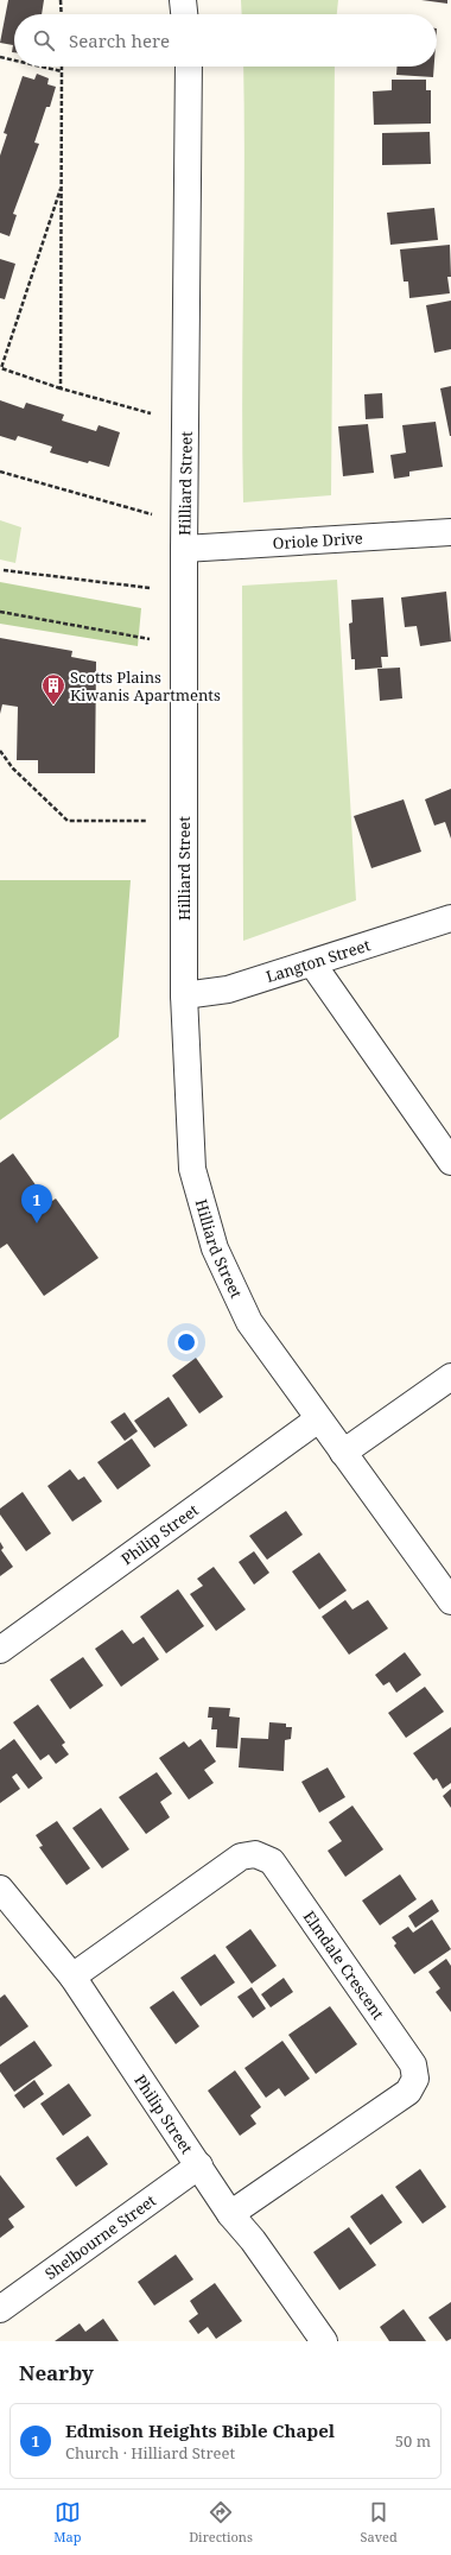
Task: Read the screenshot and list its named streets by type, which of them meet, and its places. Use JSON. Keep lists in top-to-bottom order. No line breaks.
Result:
{"streets":{"street":["Hilliard Street","Oriole Drive","Langton Street","Philip Street","Elmdale Crescent","Shelbourne Street"]},"crossings":[["Hilliard Street","Oriole Drive"],["Hilliard Street","Langton Street"],["Hilliard Street","Philip Street"],["Philip Street","Elmdale Crescent"],["Philip Street","Shelbourne Street"]],"places":{"building":["Scotts Plains Kiwanis Apartments"]},"page":{"search":"Search here","pins":"1","heading":"Nearby","list":[{"mark":"1","name":"Edmison Heights Bible Chapel","note":"Church · Hilliard Street","value":"50 m"}],"nav":["Map","Directions","Saved"]}}
